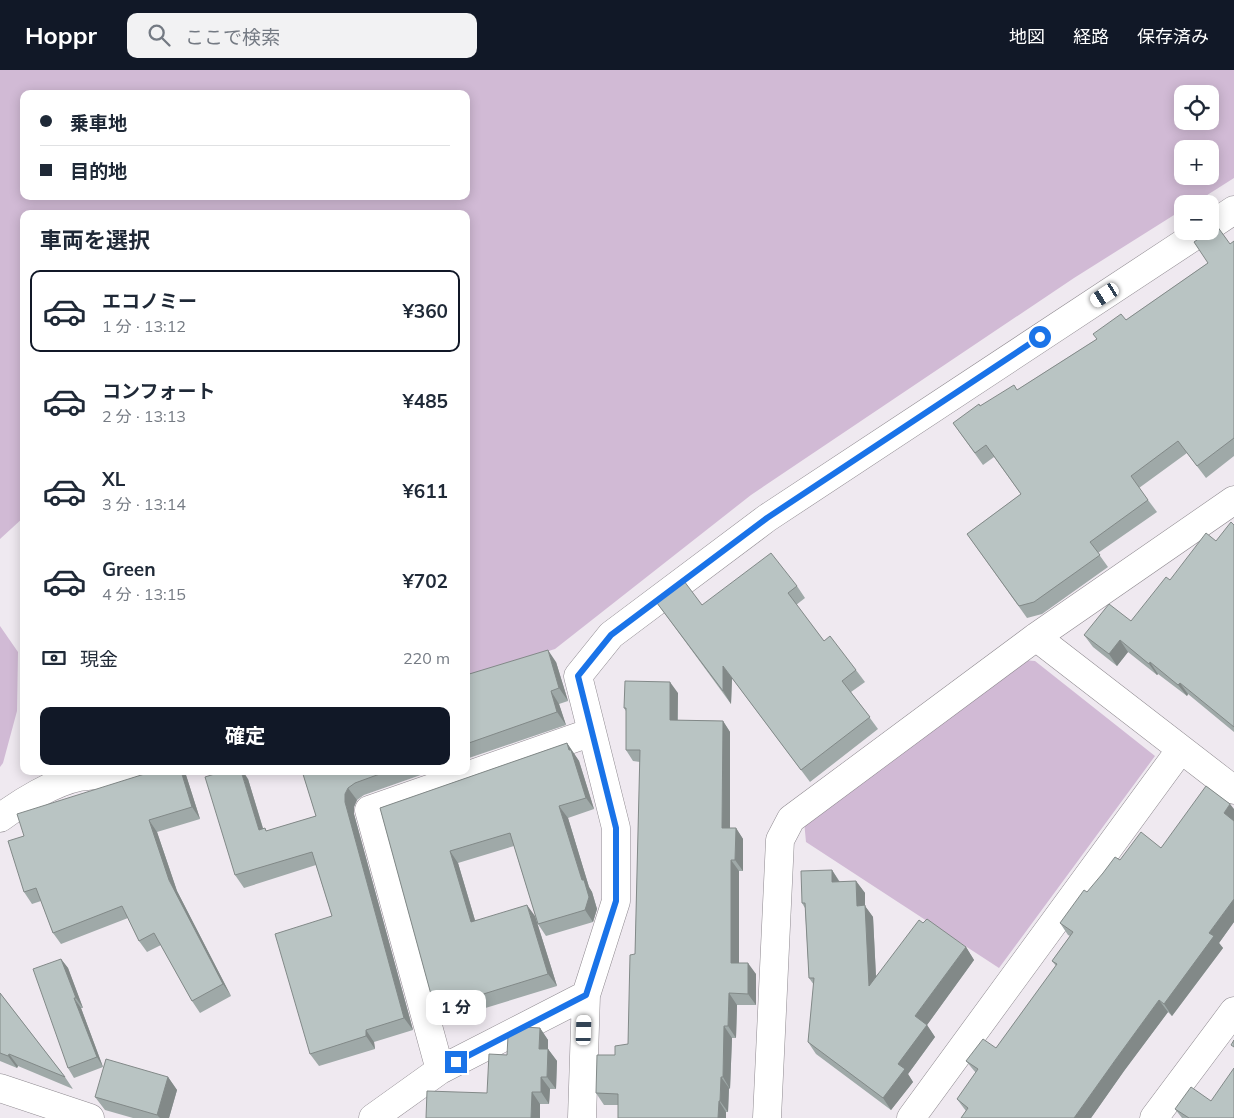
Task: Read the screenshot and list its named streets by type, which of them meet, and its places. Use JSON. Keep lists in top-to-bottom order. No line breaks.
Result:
{"page":{"header":"Hoppr","search":"ここで検索","nav":["地図","経路","保存済み"],"map_buttons":["+","−"],"banner":["乗車地","目的地"],"heading":"車両を選択","list":[{"name":"エコノミー","note":"1 分 · 13:12","value":"¥360"},{"name":"コンフォート","note":"2 分 · 13:13","value":"¥485"},{"name":"XL","note":"3 分 · 13:14","value":"¥611"},{"name":"Green","note":"4 分 · 13:15","value":"¥702"}],"pay":["現金","220 m"],"buttons":"確定","bubble":"1 分"}}
